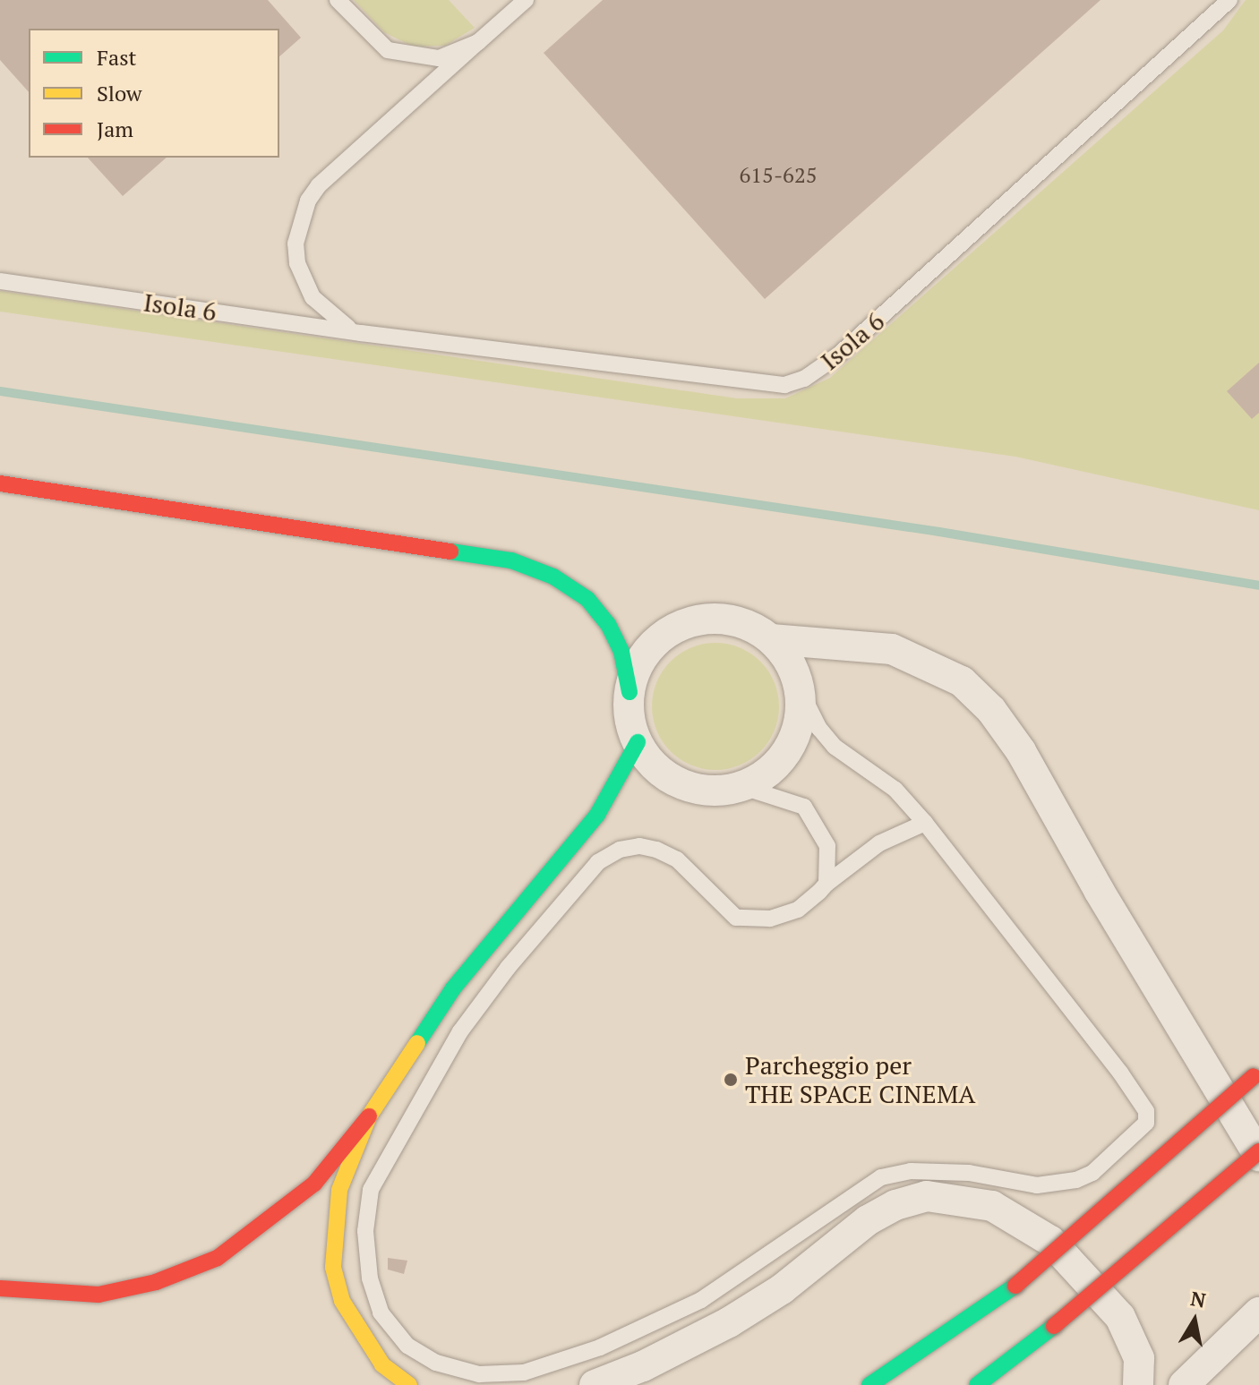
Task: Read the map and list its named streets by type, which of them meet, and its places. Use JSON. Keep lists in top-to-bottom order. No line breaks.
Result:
{"streets":{"lane":["Isola 6"]},"places":["Parcheggio per THE SPACE CINEMA"],"house_numbers":["615-625"],"legend":["Fast","Slow","Jam"],"north":"top"}
